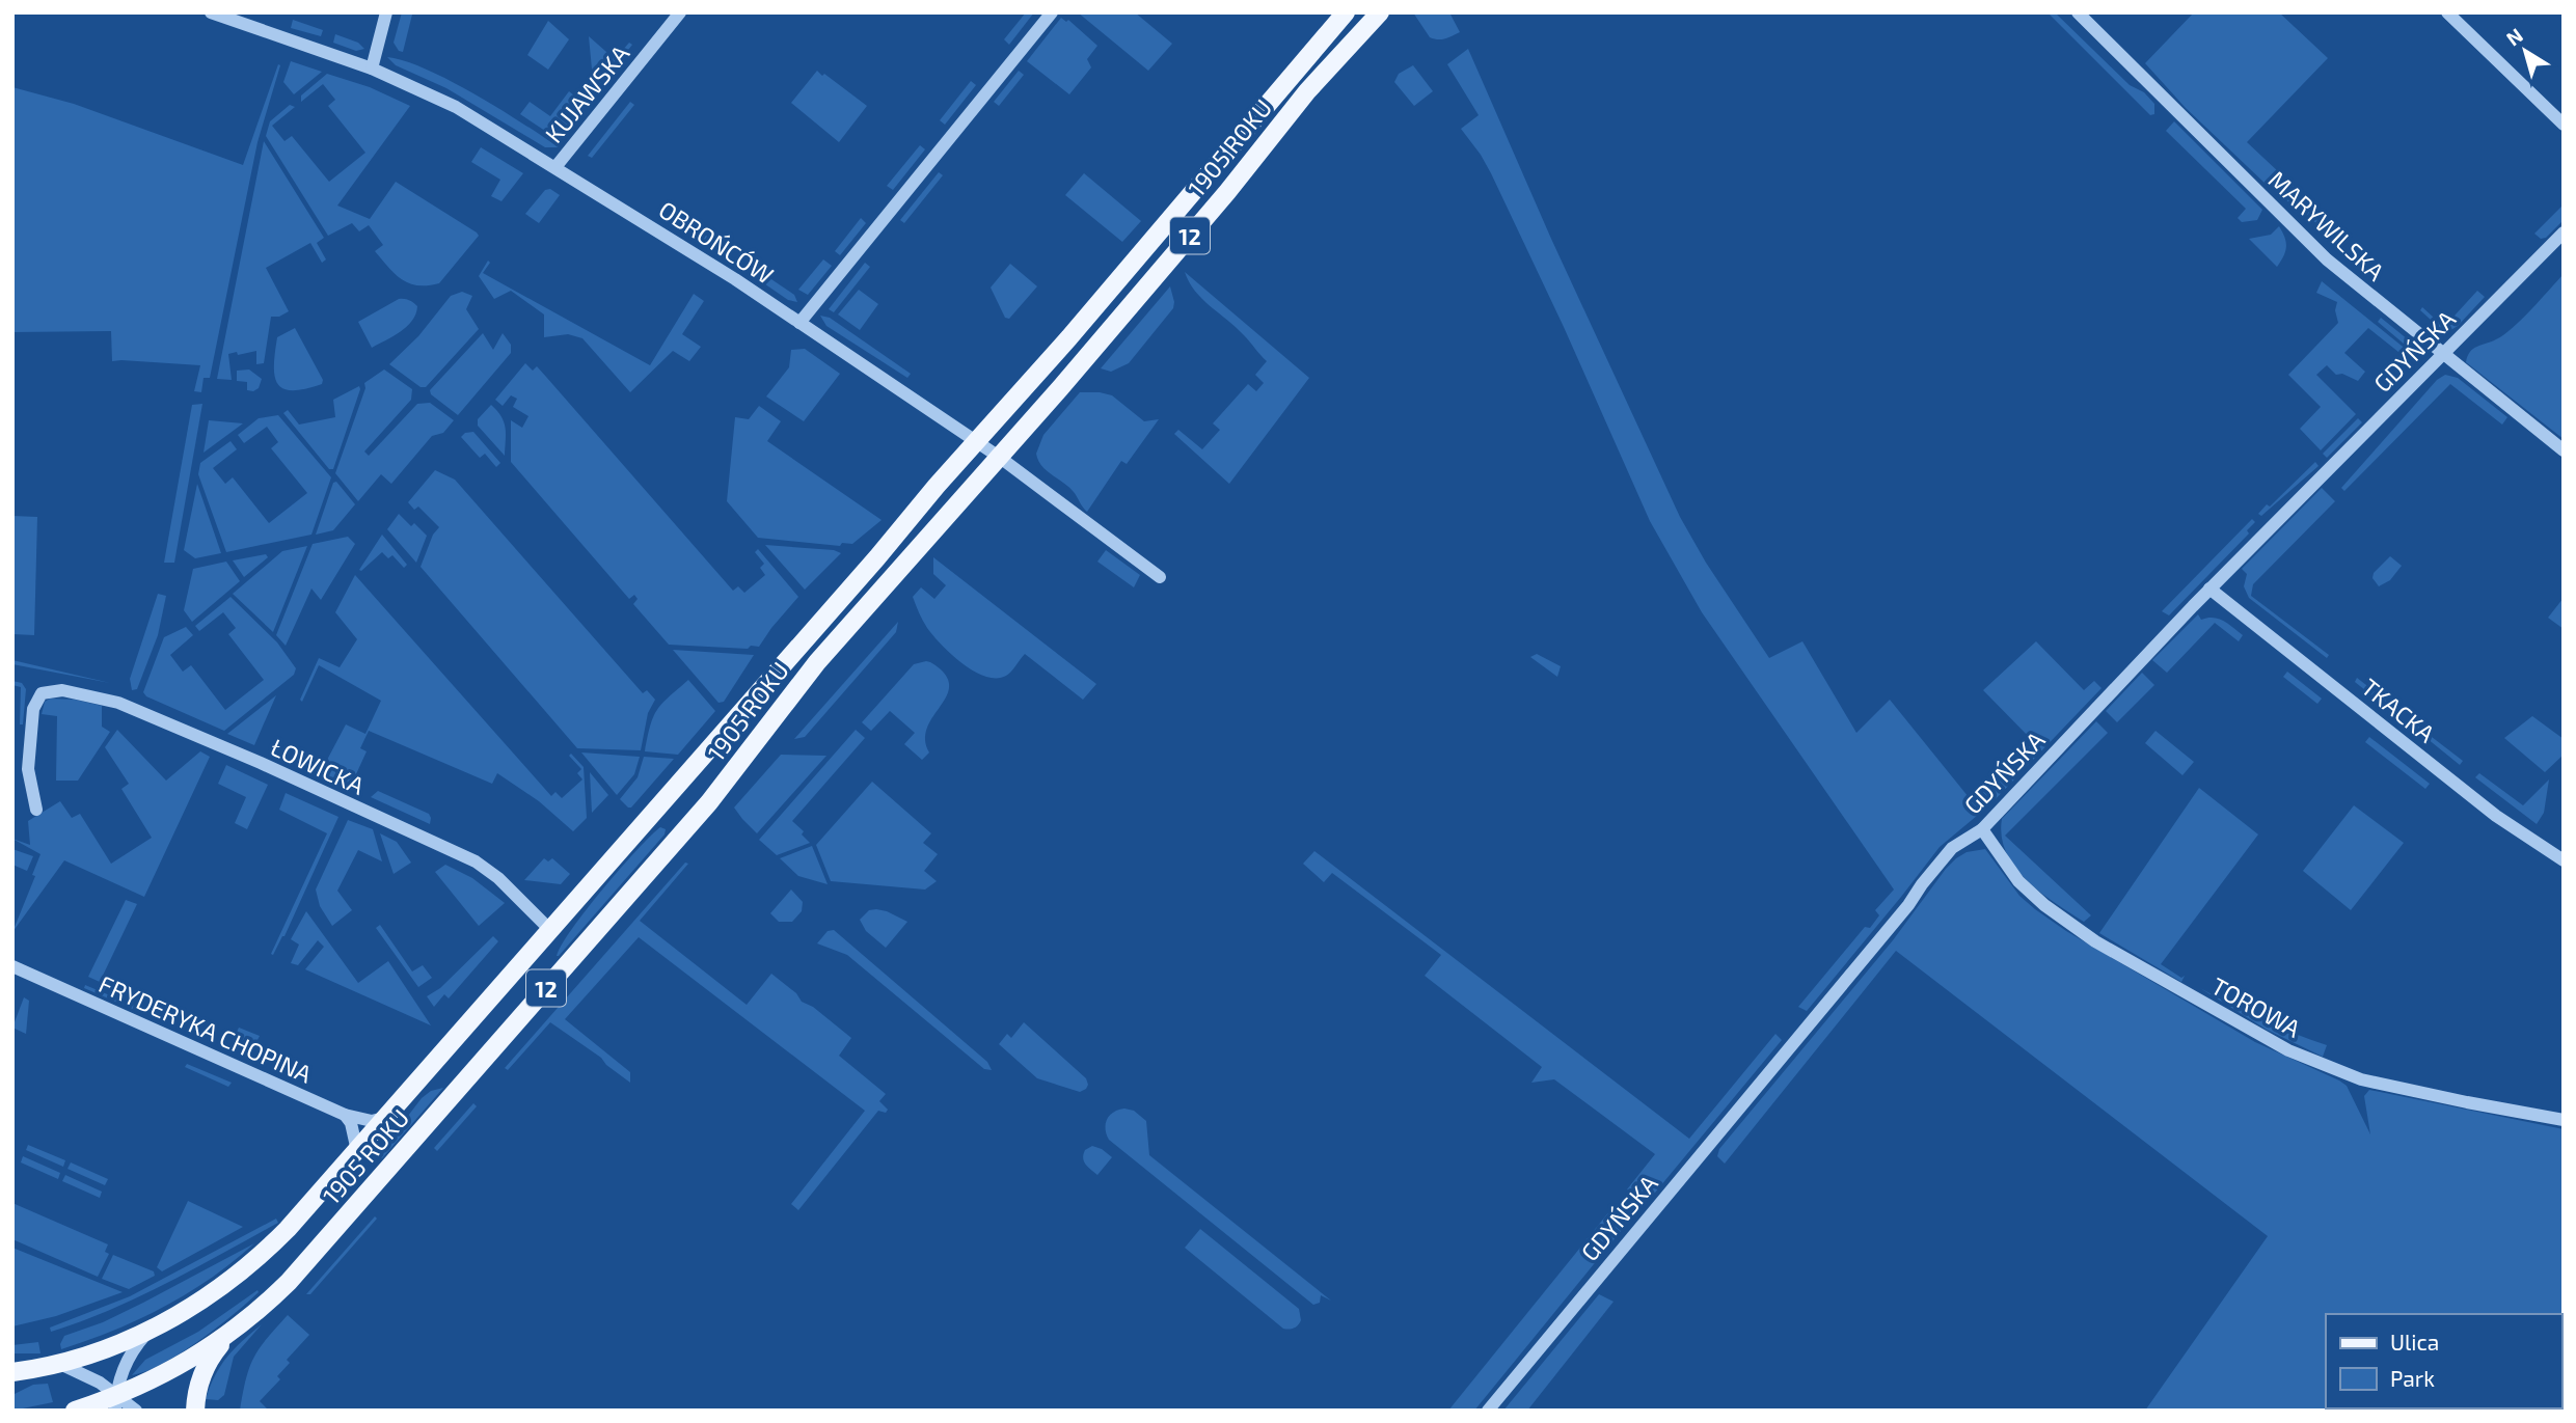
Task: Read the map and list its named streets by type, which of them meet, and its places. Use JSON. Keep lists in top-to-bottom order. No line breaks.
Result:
{"streets":{"main road":["1905 ROKU","12"],"street":["KUJAWSKA","MARYWILSKA","OBROŃCÓW","GDYŃSKA","TKACKA","ŁOWICKA","TOROWA","FRYDERYKA CHOPINA"]},"crossings":[["KUJAWSKA","OBROŃCÓW"],["1905 ROKU","OBROŃCÓW"],["1905 ROKU","ŁOWICKA"],["1905 ROKU","FRYDERYKA CHOPINA"],["MARYWILSKA","GDYŃSKA"],["GDYŃSKA","TKACKA"],["GDYŃSKA","TOROWA"]],"legend":["Ulica","Park"],"north":"top left"}
